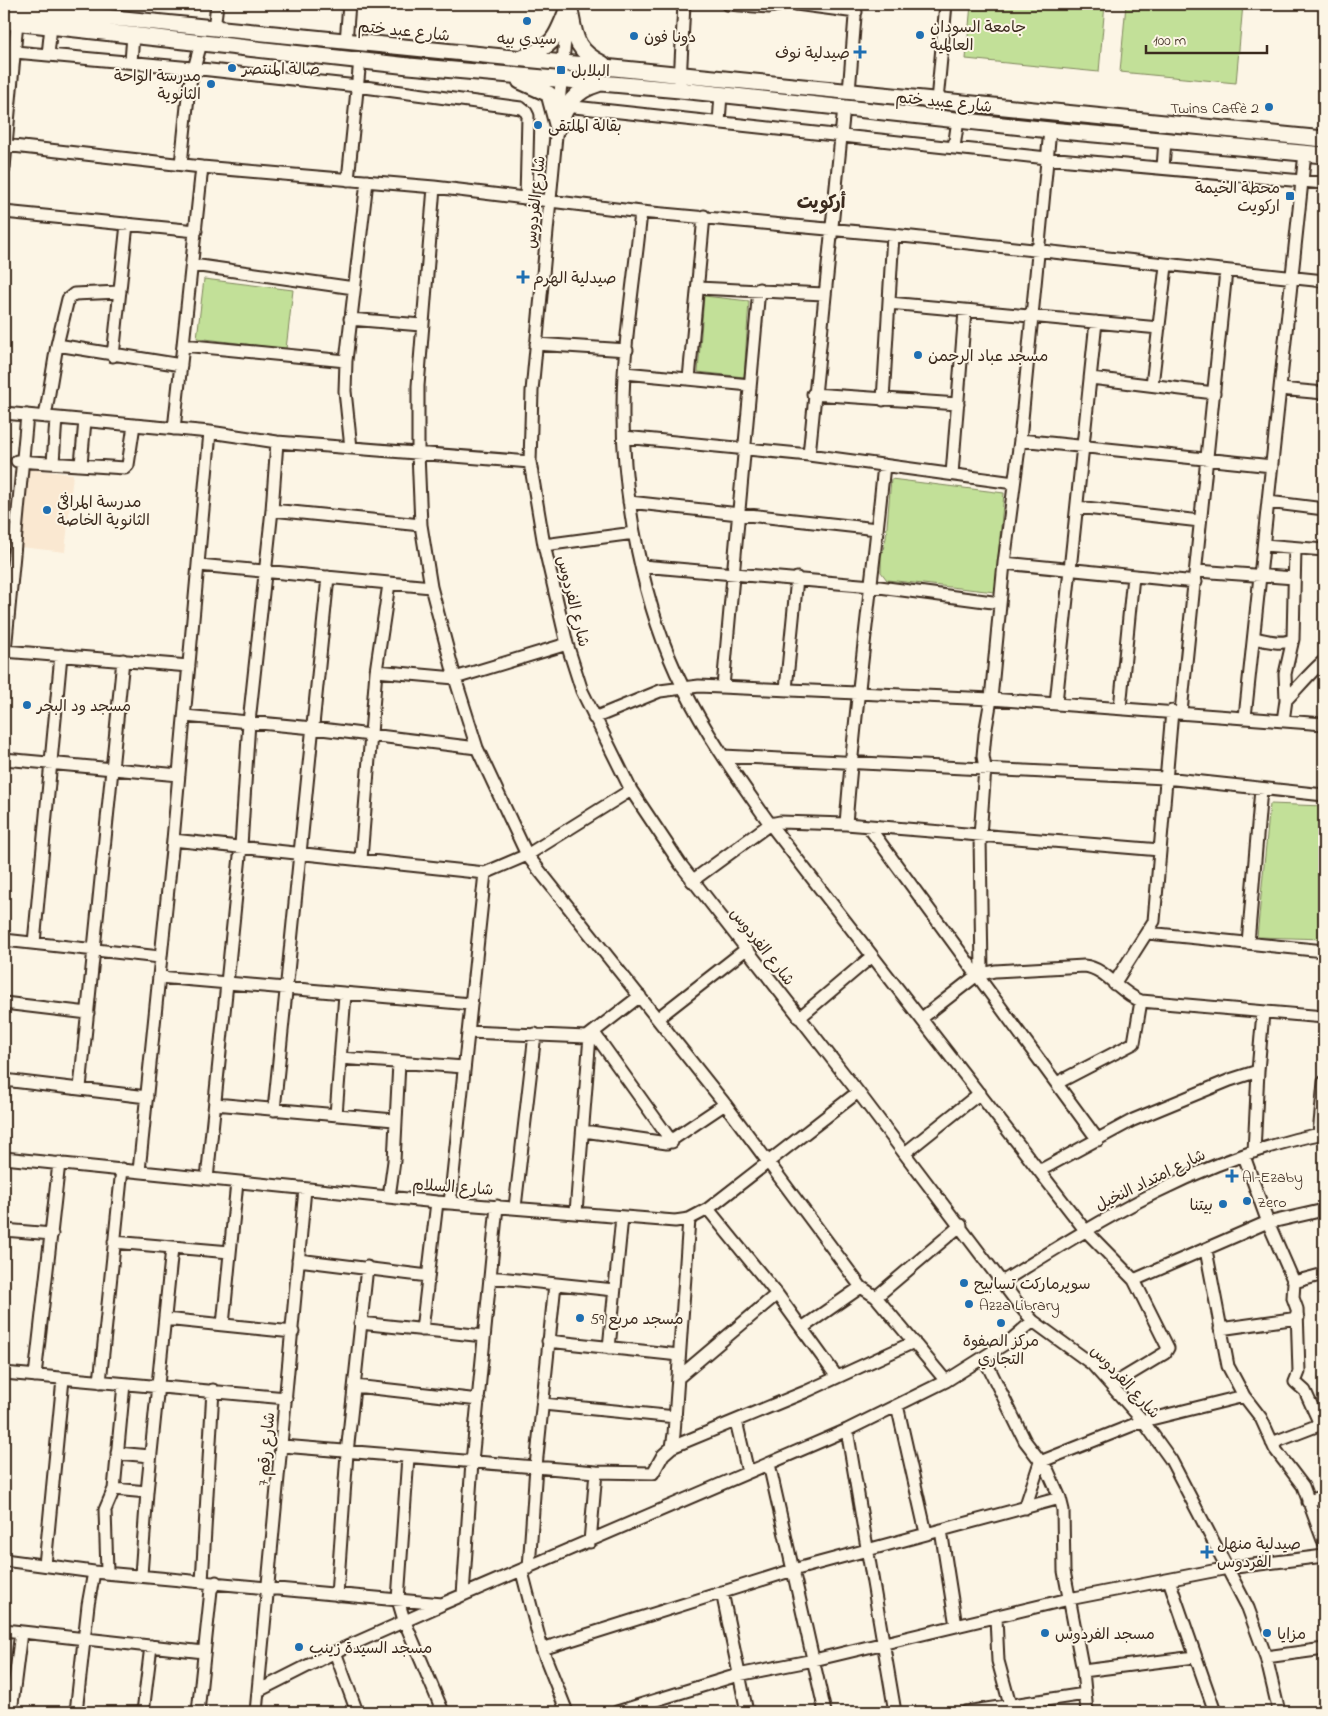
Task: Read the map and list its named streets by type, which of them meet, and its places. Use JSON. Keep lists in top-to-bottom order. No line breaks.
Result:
{"streets":{"main road":["شارع عبد ختم","شارع عبيد ختم"],"street":["شارع الفردوس","شارع امتداد النخيل","شارع السلام","شارع رقم 7"]},"crossings":[["شارع عبد ختم","شارع عبيد ختم"],["شارع عبد ختم","شارع الفردوس"],["شارع عبيد ختم","شارع الفردوس"],["شارع الفردوس","شارع امتداد النخيل"],["شارع الفردوس","شارع السلام"],["شارع السلام","شارع رقم 7"]],"districts":["أركويت"],"places":{"other":["سيدي بيه","جامعة السودان العالمية","دونا فون","صالة المنتصر","مدرسة الواحة الثانوية","Twins Caffè 2","بقالة الملتقى","مسجد عباد الرحمن","مدرسة المرافئ الثانوية الخاصة","مسجد ود البحر","Zero","بيتنا","سوپرمارکت تسابيح","Azza Library","مسجد مربع 59","مركز الصفوة التجاري","مسجد الفردوس","مزايا","مسجد السيدة زينب"],"health":["صيدلية نوف","صيدلية الهرم","Al-Ezaby","صيدلية منهل الفردوس"],"transit":["البلابل","محطة الخيمة اركويت"]},"scale_bar":"100 m"}
